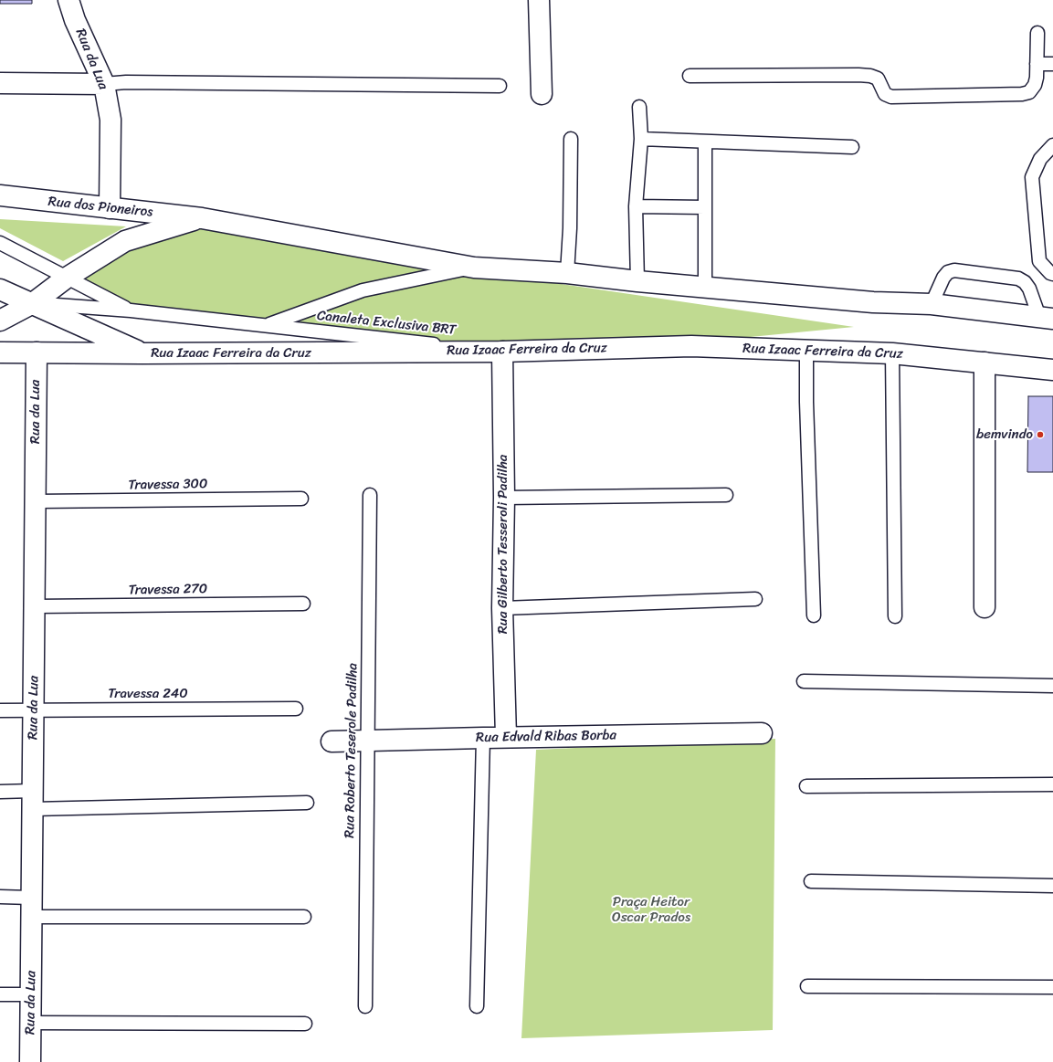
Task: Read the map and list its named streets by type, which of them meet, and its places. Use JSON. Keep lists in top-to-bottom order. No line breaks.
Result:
{"streets":{"main road":["Rua da Lua","Rua dos Pioneiros","Rua Izaac Ferreira da Cruz","Rua Gilberto Tesseroli Padilha","Rua Edvald Ribas Borba"],"lane":["Canaleta Exclusiva BRT","Travessa 300","Travessa 270","Travessa 240","Rua Roberto Teserole Padilha"]},"crossings":[["Rua da Lua","Rua dos Pioneiros"],["Rua da Lua","Rua Izaac Ferreira da Cruz"],["Rua da Lua","Travessa 300"],["Rua da Lua","Travessa 270"],["Rua da Lua","Travessa 240"],["Canaleta Exclusiva BRT","Rua Izaac Ferreira da Cruz"],["Canaleta Exclusiva BRT","Rua Gilberto Tesseroli Padilha"],["Rua Izaac Ferreira da Cruz","Rua Gilberto Tesseroli Padilha"],["Rua Gilberto Tesseroli Padilha","Rua Edvald Ribas Borba"],["Rua Edvald Ribas Borba","Rua Roberto Teserole Padilha"]],"parks":["Praça Heitor Oscar Prados"],"places":["bemvindo"]}
